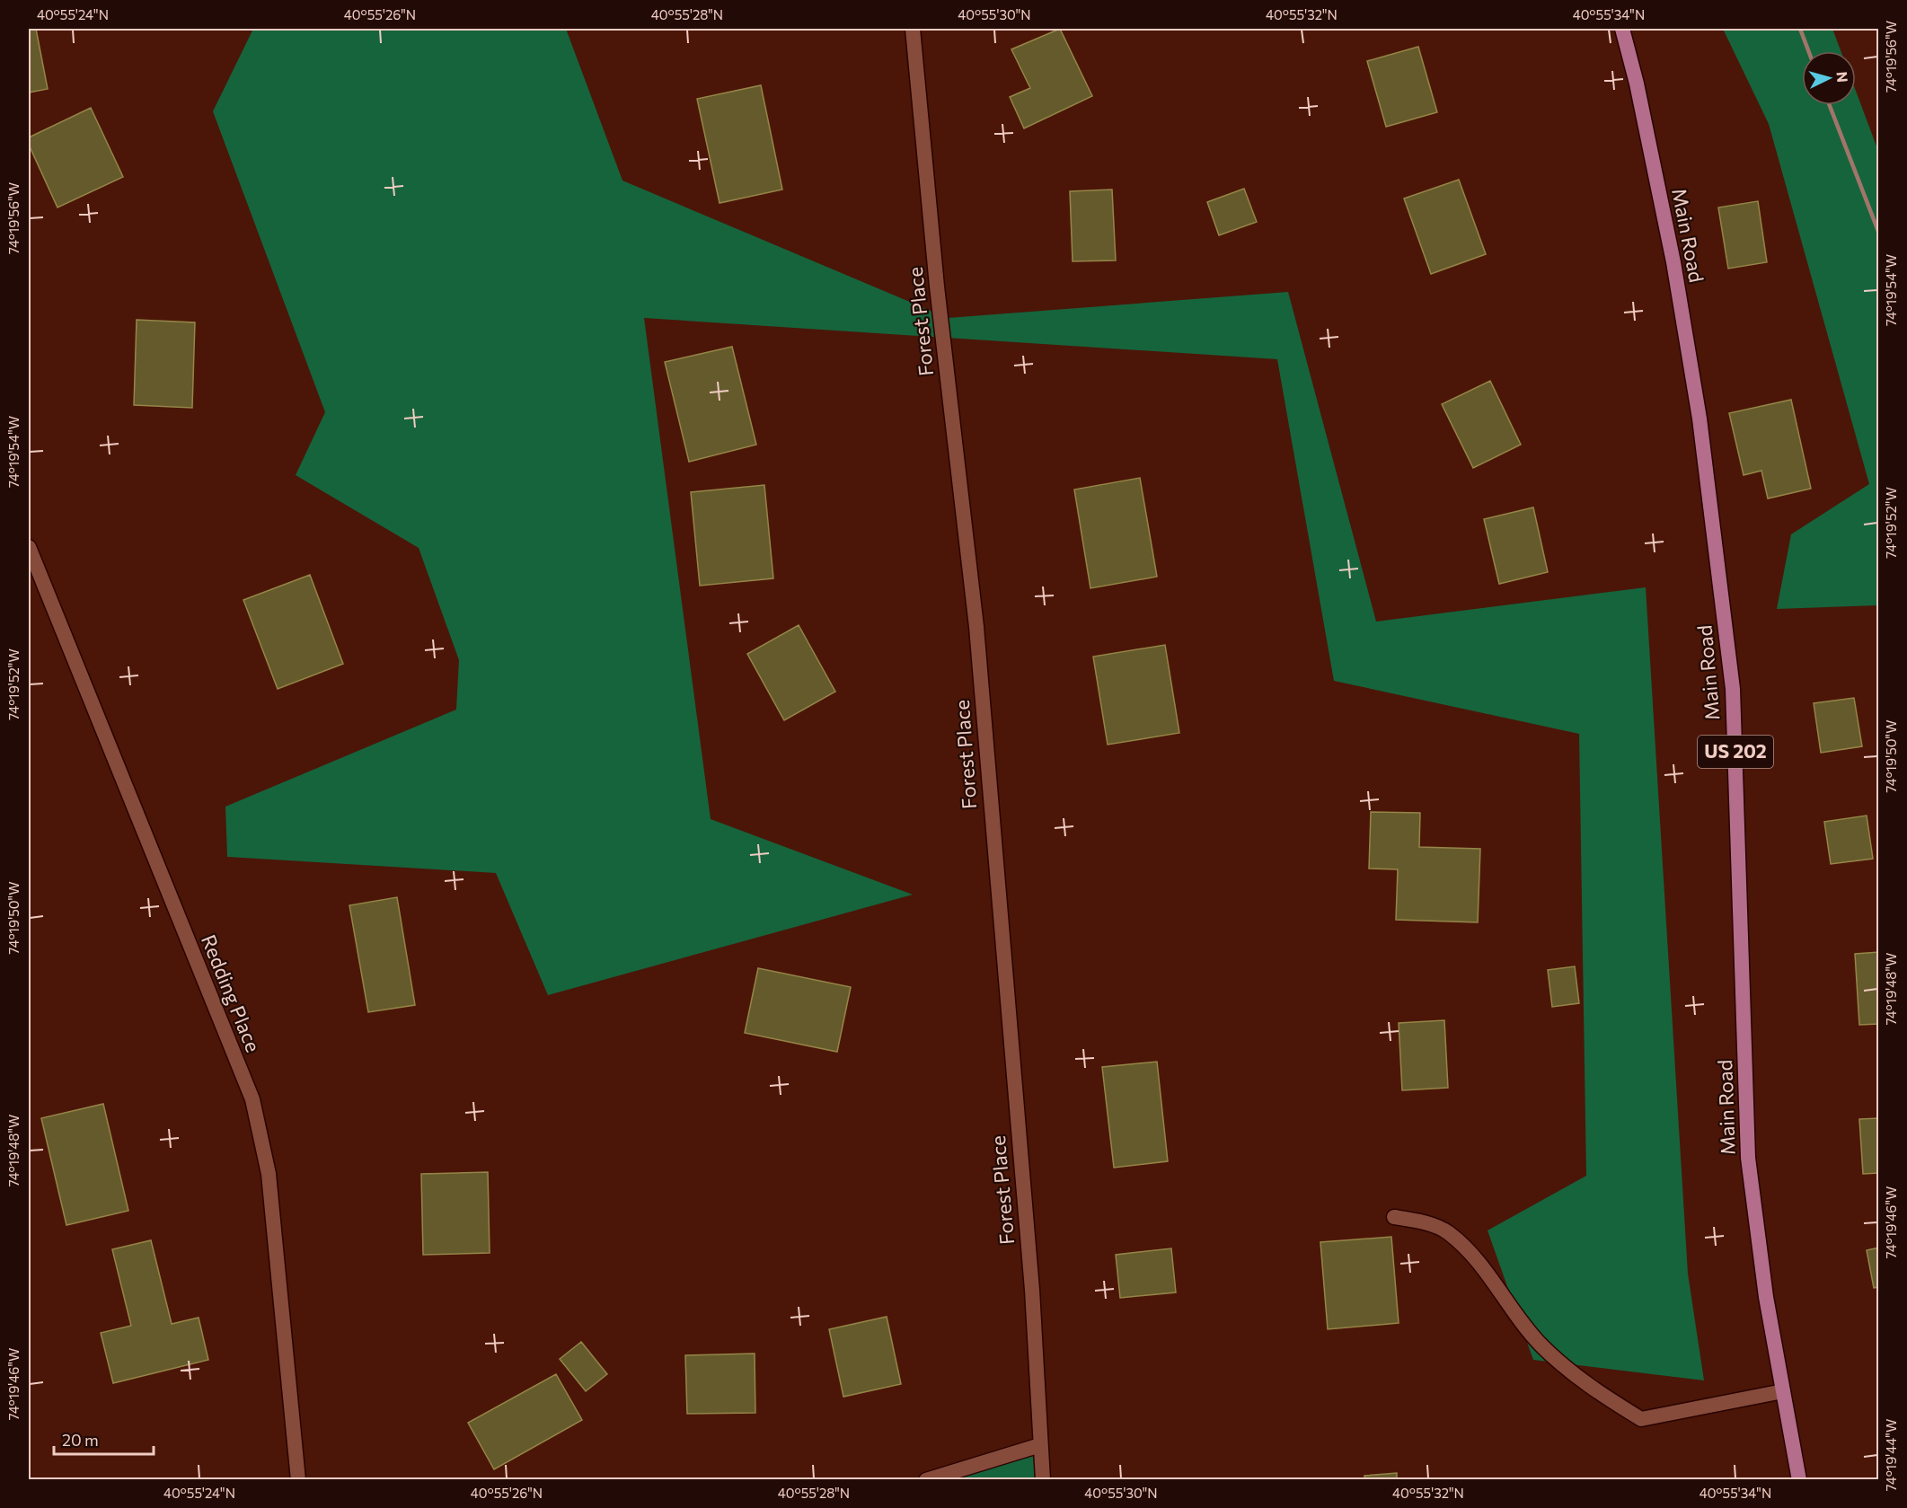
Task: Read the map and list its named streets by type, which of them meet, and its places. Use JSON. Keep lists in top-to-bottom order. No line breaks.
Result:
{"streets":{"main road":["Main Road","US 202"],"street":["Forest Place","Redding Place"]},"scale_bar":"20 m","north":"right","coordinates":["40°55'24\"N","40°55'26\"N","40°55'28\"N","40°55'30\"N","40°55'32\"N","40°55'34\"N","74°19'56\"W","74°19'54\"W","74°19'52\"W","74°19'50\"W","74°19'48\"W","74°19'46\"W","74°19'44\"W"]}
